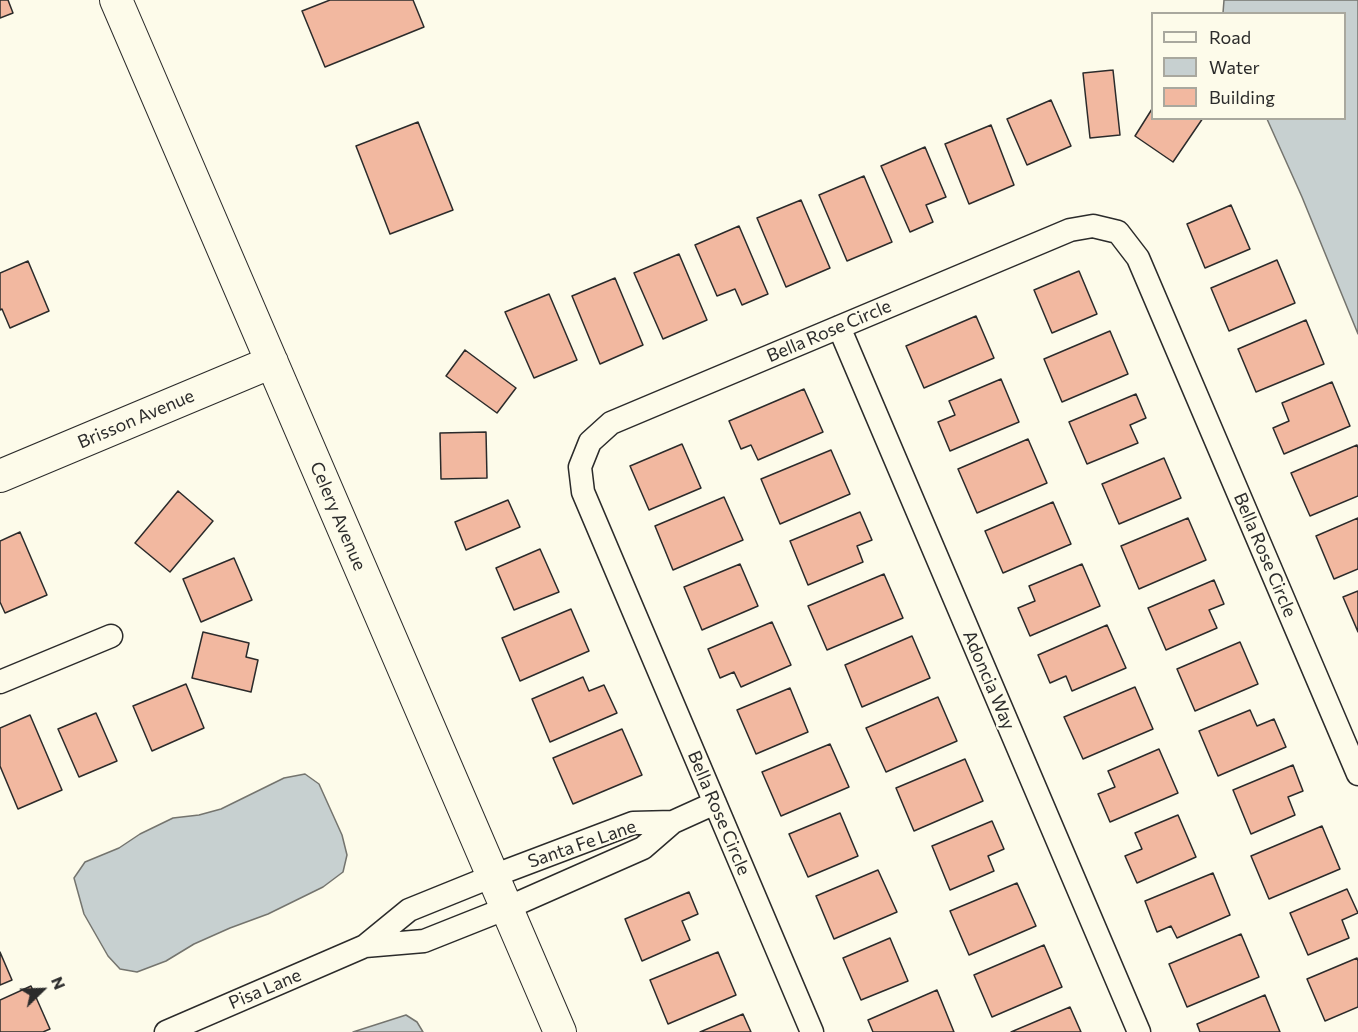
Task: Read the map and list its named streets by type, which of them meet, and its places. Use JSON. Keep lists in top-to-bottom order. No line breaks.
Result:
{"streets":{"main road":["Brisson Avenue","Celery Avenue"],"street":["Bella Rose Circle","Adoncia Way","Santa Fe Lane","Pisa Lane"]},"crossings":[["Bella Rose Circle","Adoncia Way"],["Bella Rose Circle","Santa Fe Lane"],["Brisson Avenue","Celery Avenue"],["Celery Avenue","Santa Fe Lane"],["Celery Avenue","Pisa Lane"],["Santa Fe Lane","Pisa Lane"]],"legend":["Road","Water","Building"],"north":"top right"}
